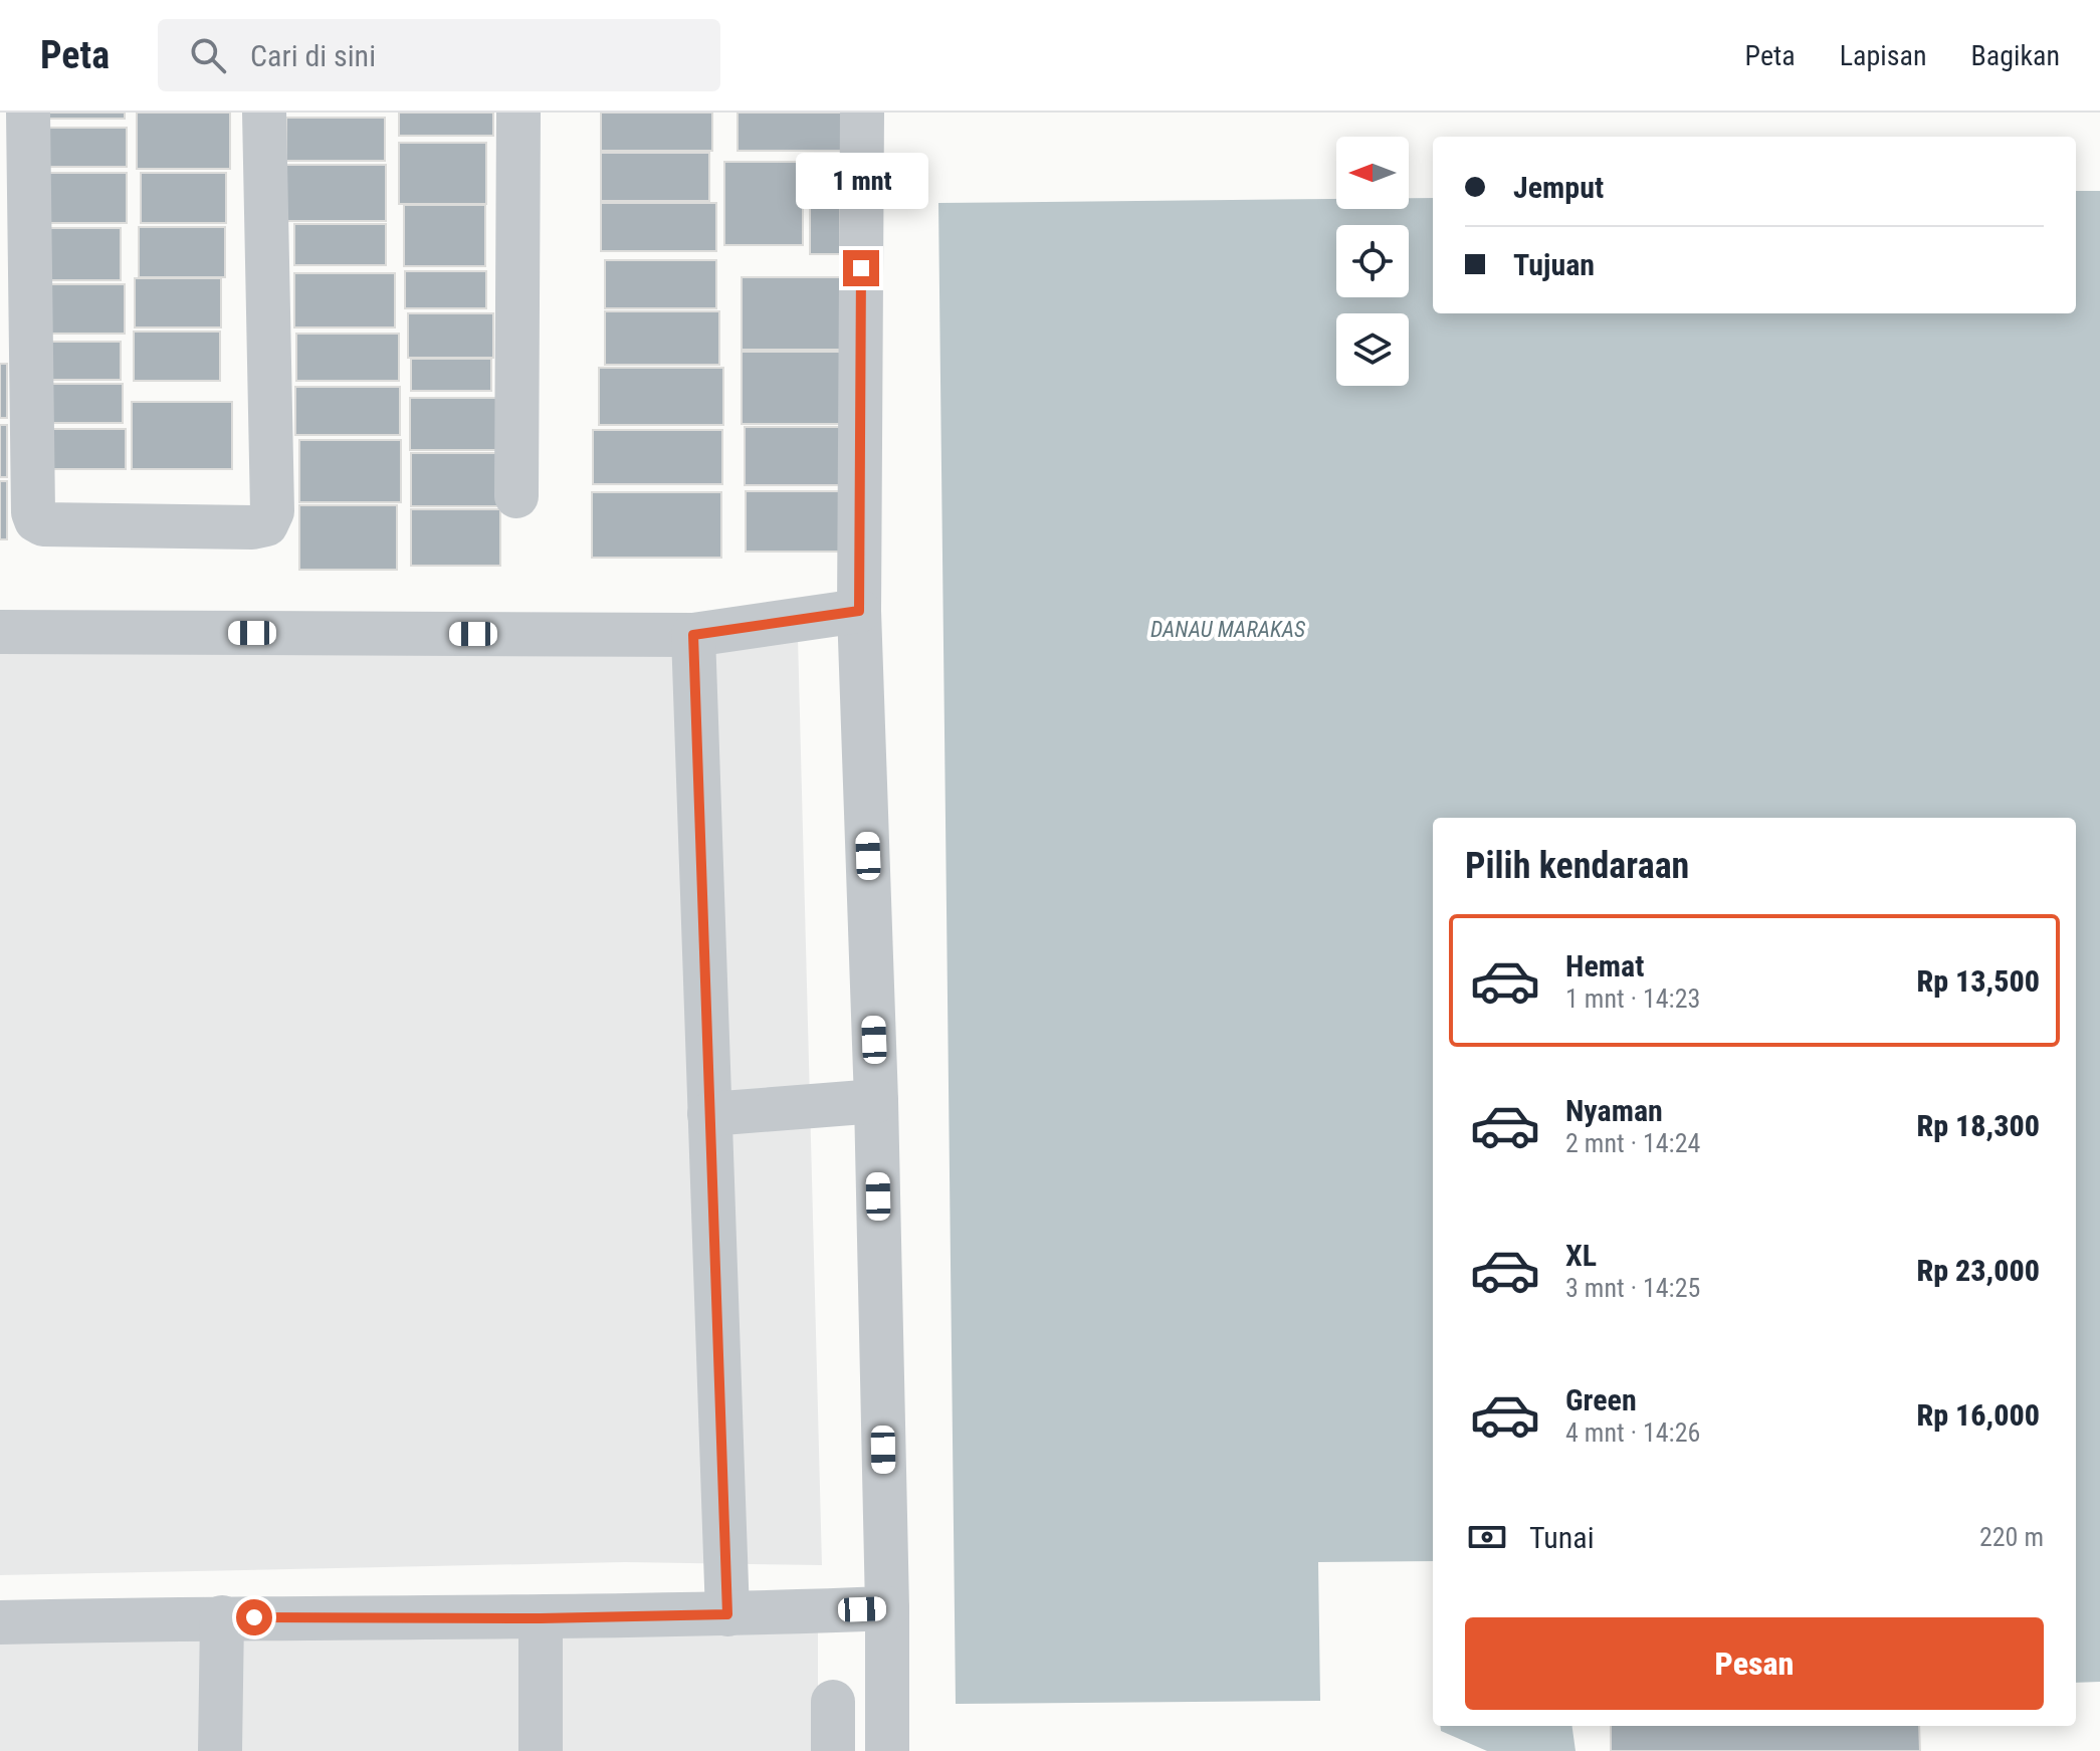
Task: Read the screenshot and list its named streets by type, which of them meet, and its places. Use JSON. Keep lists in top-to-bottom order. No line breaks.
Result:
{"water":["DANAU MARAKAS"],"north":"left","page":{"header":"Peta","search":"Cari di sini","nav":["Peta","Lapisan","Bagikan"],"banner":["Jemput","Tujuan"],"bubble":"1 mnt","heading":"Pilih kendaraan","list":[{"name":"Hemat","note":"1 mnt · 14:23","value":"Rp 13,500"},{"name":"Nyaman","note":"2 mnt · 14:24","value":"Rp 18,300"},{"name":"XL","note":"3 mnt · 14:25","value":"Rp 23,000"},{"name":"Green","note":"4 mnt · 14:26","value":"Rp 16,000"}],"pay":["Tunai","220 m"],"buttons":"Pesan"}}
